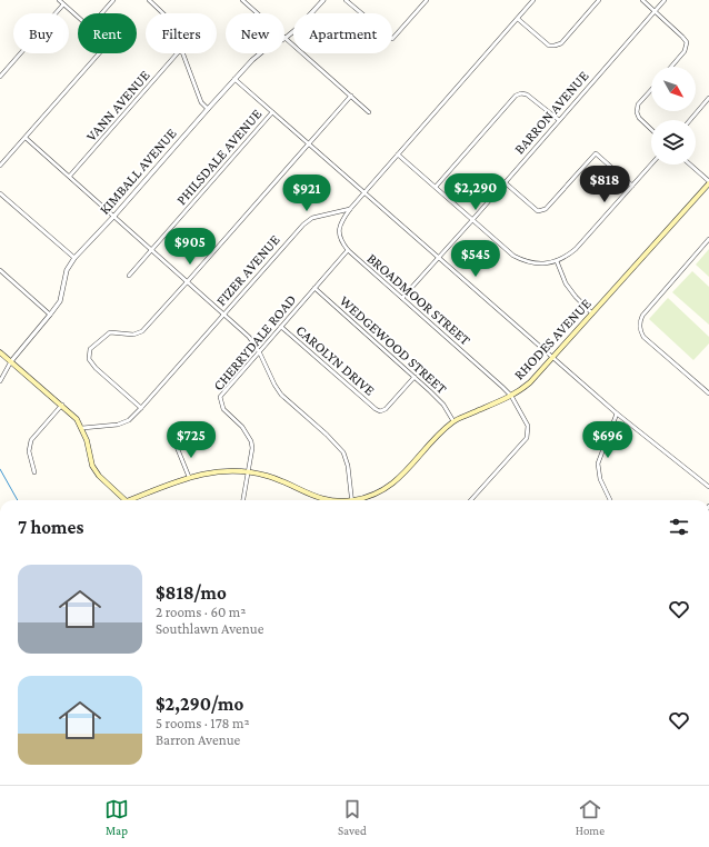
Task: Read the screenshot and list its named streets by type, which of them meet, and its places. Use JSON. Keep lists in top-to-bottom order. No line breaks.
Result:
{"streets":{"main road":["RHODES AVENUE"],"street":["VANN AVENUE","BARRON AVENUE","PHILSDALE AVENUE","KIMBALL AVENUE","FIZER AVENUE","BROADMOOR STREET","CHERRYDALE ROAD","WEDGEWOOD STREET","CAROLYN DRIVE"]},"crossings":[["BARRON AVENUE","BROADMOOR STREET"],["FIZER AVENUE","BROADMOOR STREET"],["BROADMOOR STREET","RHODES AVENUE"],["BROADMOOR STREET","CHERRYDALE ROAD"],["RHODES AVENUE","CHERRYDALE ROAD"],["RHODES AVENUE","WEDGEWOOD STREET"],["CHERRYDALE ROAD","WEDGEWOOD STREET"],["CHERRYDALE ROAD","CAROLYN DRIVE"],["WEDGEWOOD STREET","CAROLYN DRIVE"]],"north":"bottom right","page":{"chip":["Buy","Rent","Filters","New","Apartment"],"price":["$818","$2,290","$921","$905","$545","$725","$696"],"heading":"7 homes","list":[{"name":"$818/mo","note":"2 rooms · 60 m² · Southlawn Avenue"},{"name":"$2,290/mo","note":"5 rooms · 178 m² · Barron Avenue"}],"tabs":["Map","Saved","Home"]}}
